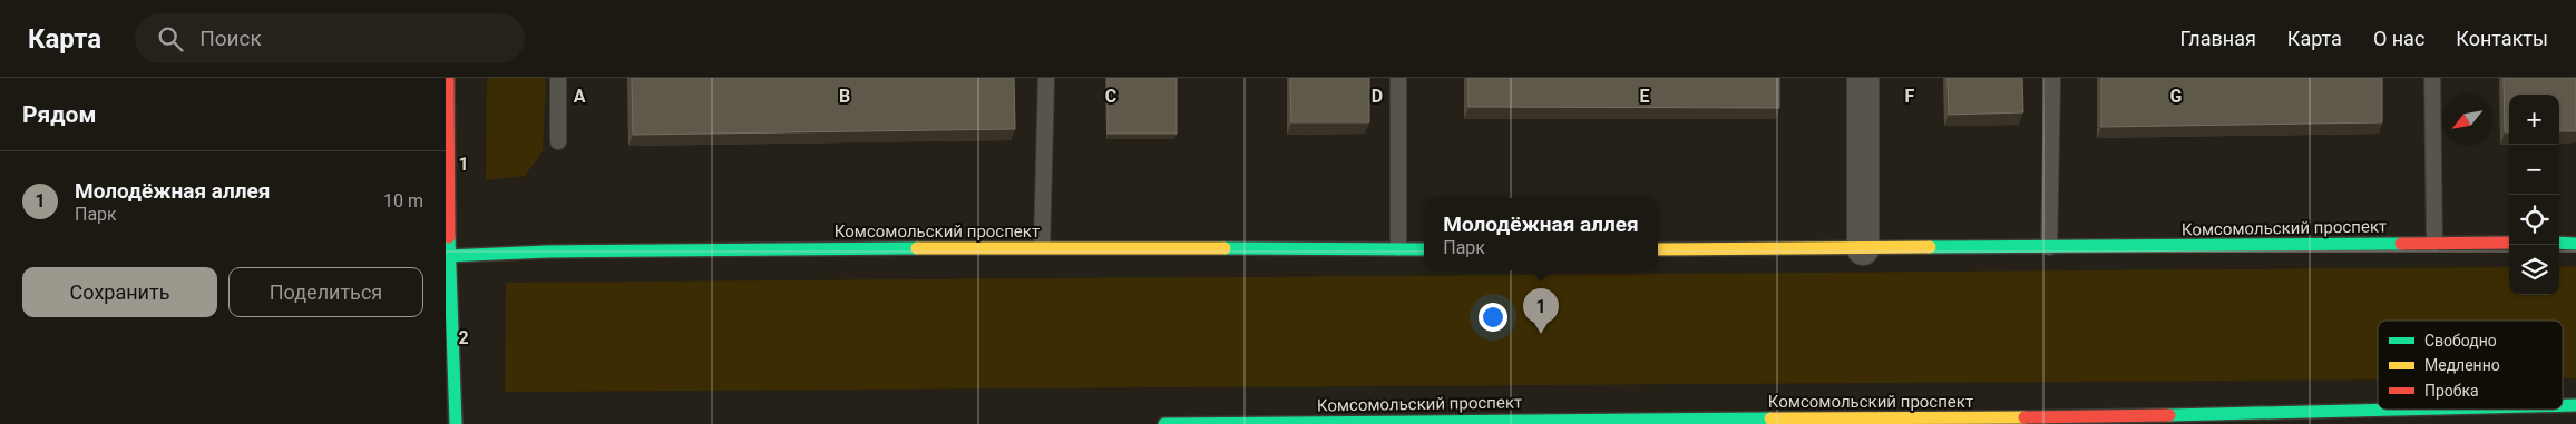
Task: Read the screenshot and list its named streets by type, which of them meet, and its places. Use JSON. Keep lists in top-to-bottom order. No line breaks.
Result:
{"streets":{"main road":["Комсомольский проспект"]},"legend":["Свободно","Медленно","Пробка"],"north":"bottom left","page":{"header":"Карта","search":"Поиск","nav":["Главная","Карта","О нас","Контакты"],"heading":"Рядом","map_buttons":["+","−"],"list":[{"mark":"1","name":"Молодёжная аллея","note":"Парк","value":"10 m"}],"popup":["Молодёжная аллея","Парк"],"buttons":["Сохранить","Поделиться"],"pins":"1"},"grid":{"columns":["A","B","C","D","E","F","G"],"rows":["1","2"]}}
